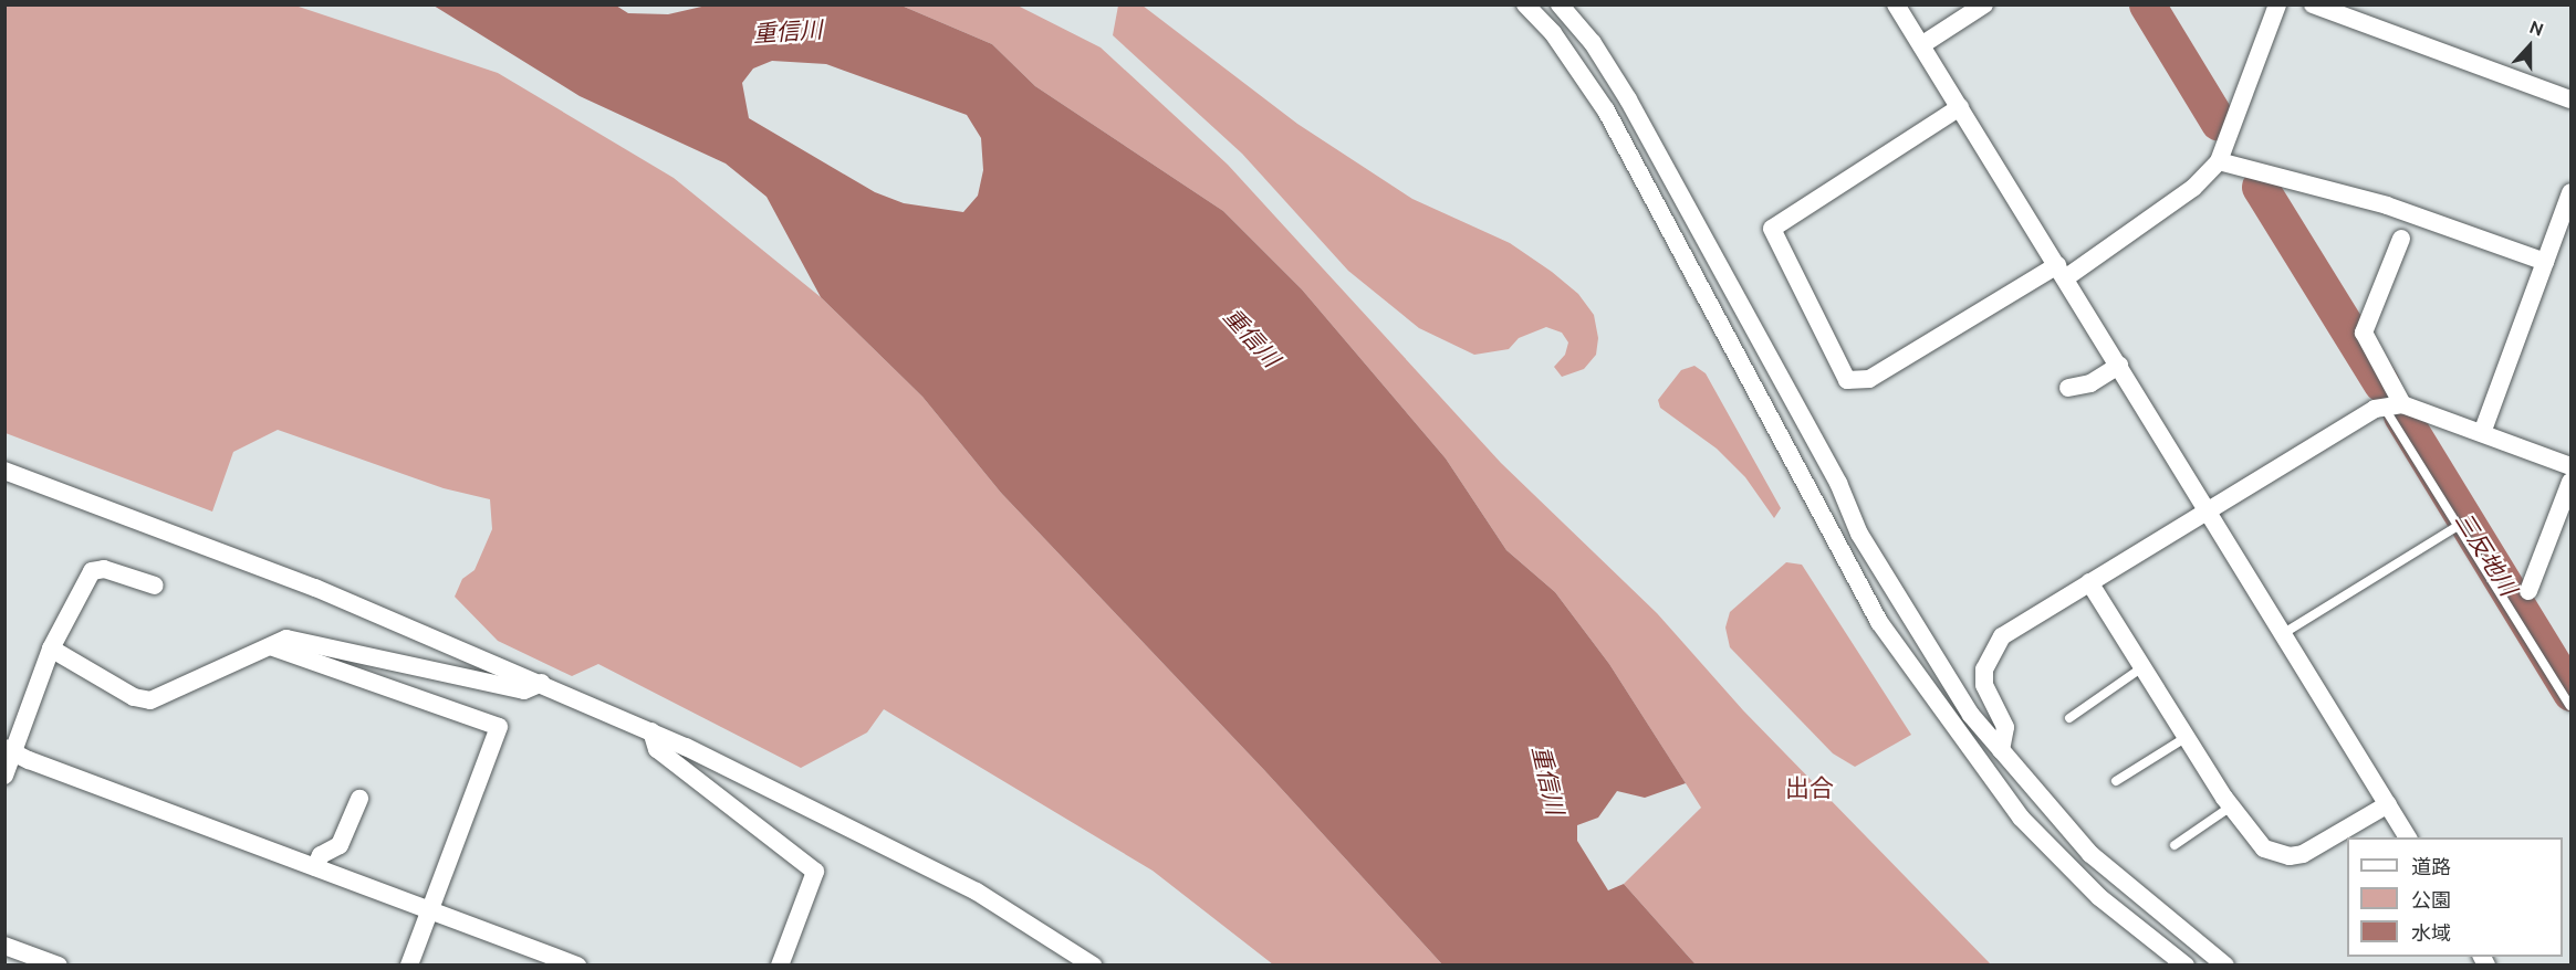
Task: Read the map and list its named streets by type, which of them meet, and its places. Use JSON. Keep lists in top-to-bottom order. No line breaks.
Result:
{"districts":["出合"],"water":["重信川","三反地川"],"legend":["道路","公園","水域"],"north":"top"}
